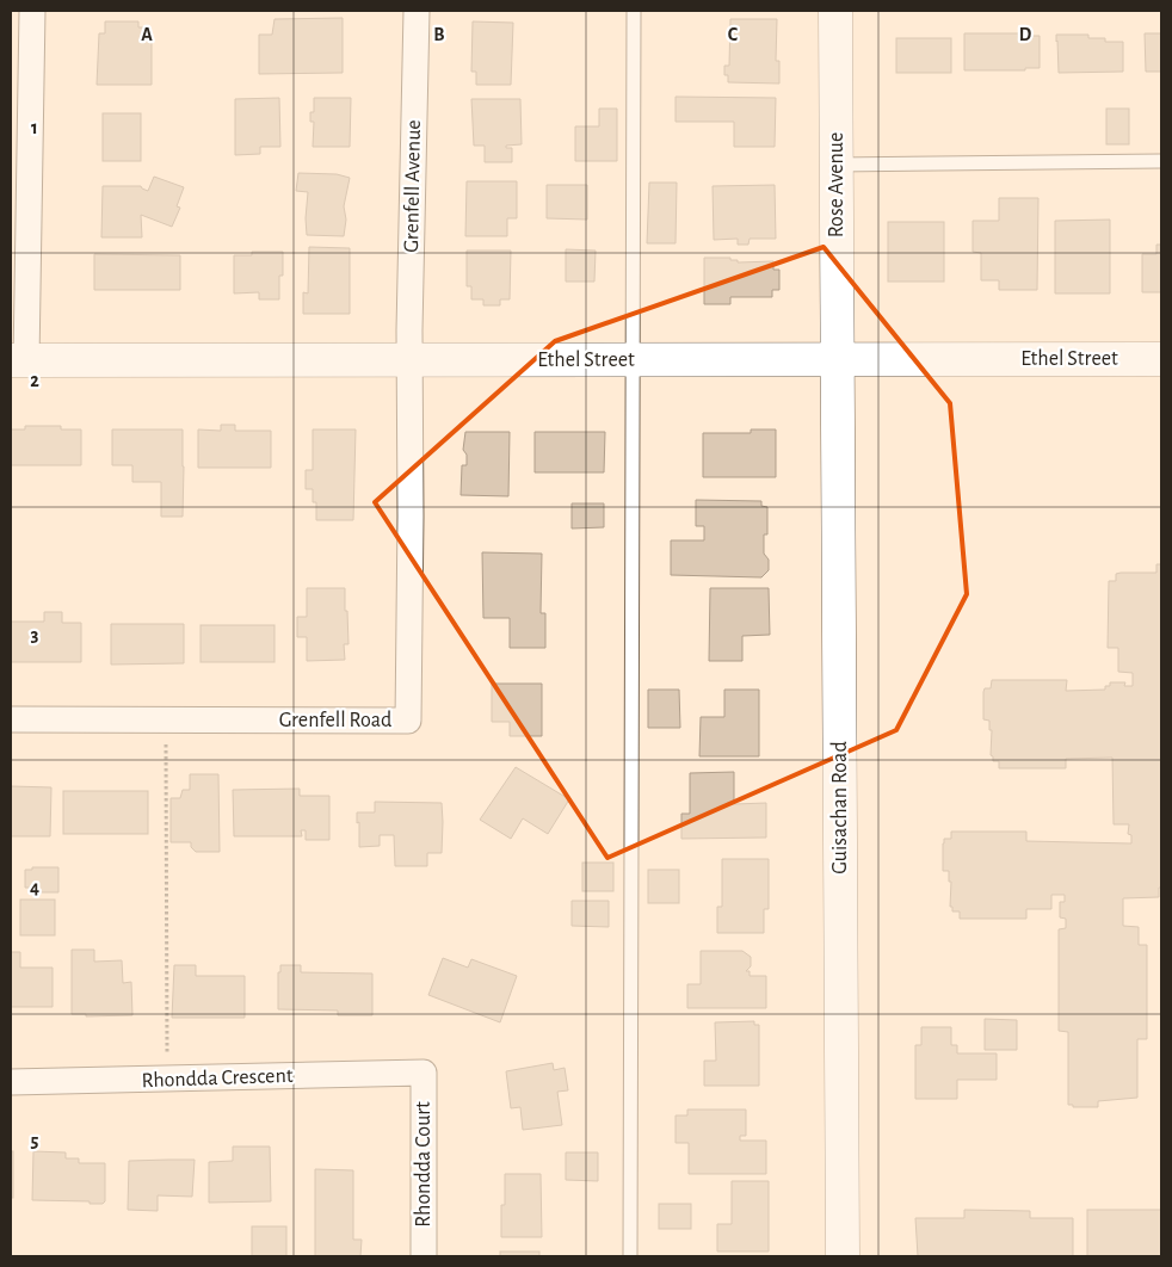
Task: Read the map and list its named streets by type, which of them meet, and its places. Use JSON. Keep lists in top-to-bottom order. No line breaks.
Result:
{"streets":{"street":["Rose Avenue","Grenfell Avenue","Ethel Street","Grenfell Road","Guisachan Road","Rhondda Crescent","Rhondda Court"]},"crossings":[["Rose Avenue","Ethel Street"],["Rose Avenue","Guisachan Road"],["Grenfell Avenue","Ethel Street"],["Grenfell Avenue","Grenfell Road"],["Ethel Street","Grenfell Road"],["Ethel Street","Guisachan Road"],["Rhondda Crescent","Rhondda Court"]],"grid":{"columns":["A","B","C","D"],"rows":["1","2","3","4","5"]}}
